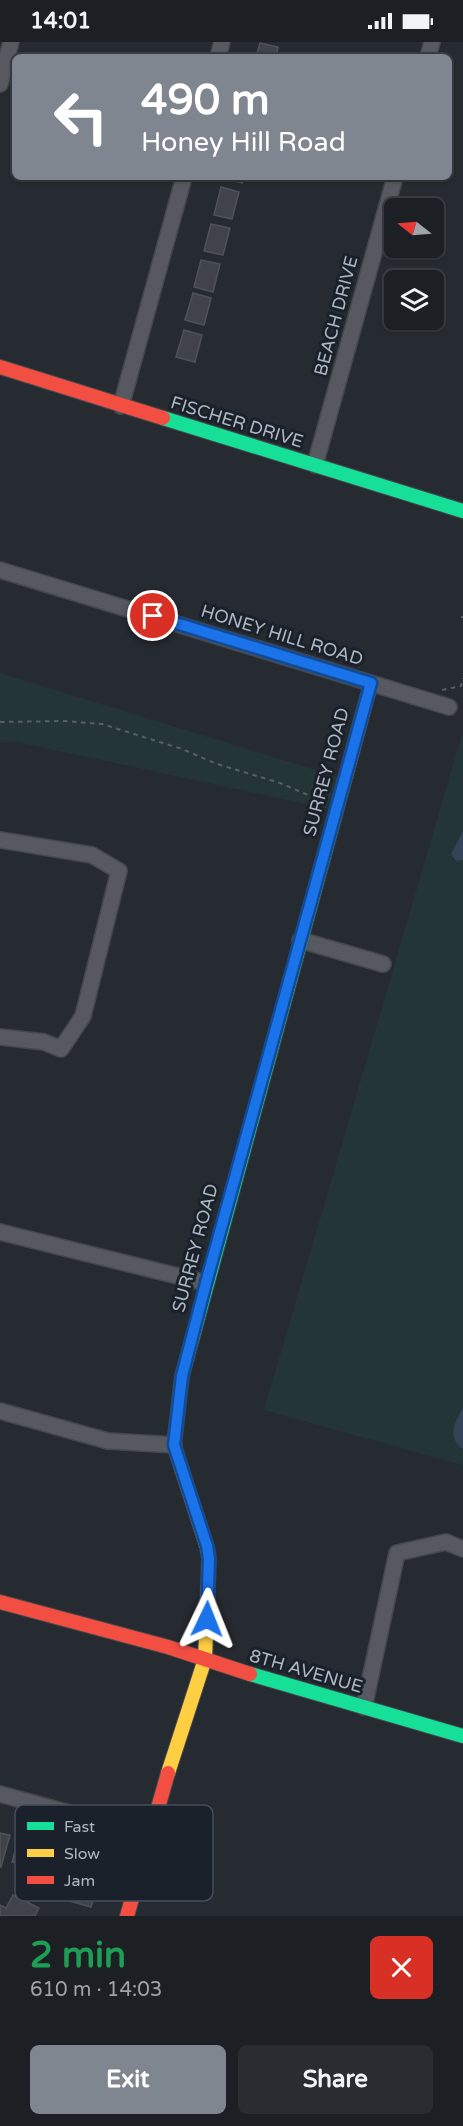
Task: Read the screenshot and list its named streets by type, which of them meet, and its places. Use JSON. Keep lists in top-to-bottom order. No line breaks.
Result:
{"streets":{"street":["BEACH DRIVE","FISCHER DRIVE","HONEY HILL ROAD","SURREY ROAD","8TH AVENUE"]},"crossings":[["BEACH DRIVE","FISCHER DRIVE"],["HONEY HILL ROAD","SURREY ROAD"],["SURREY ROAD","8TH AVENUE"]],"legend":["Fast","Slow","Jam"],"north":"left","page":{"status":"14:01","turn":["490 m","Honey Hill Road"],"heading":["2 min","610 m · 14:03"],"buttons":["Exit","Share"]}}
